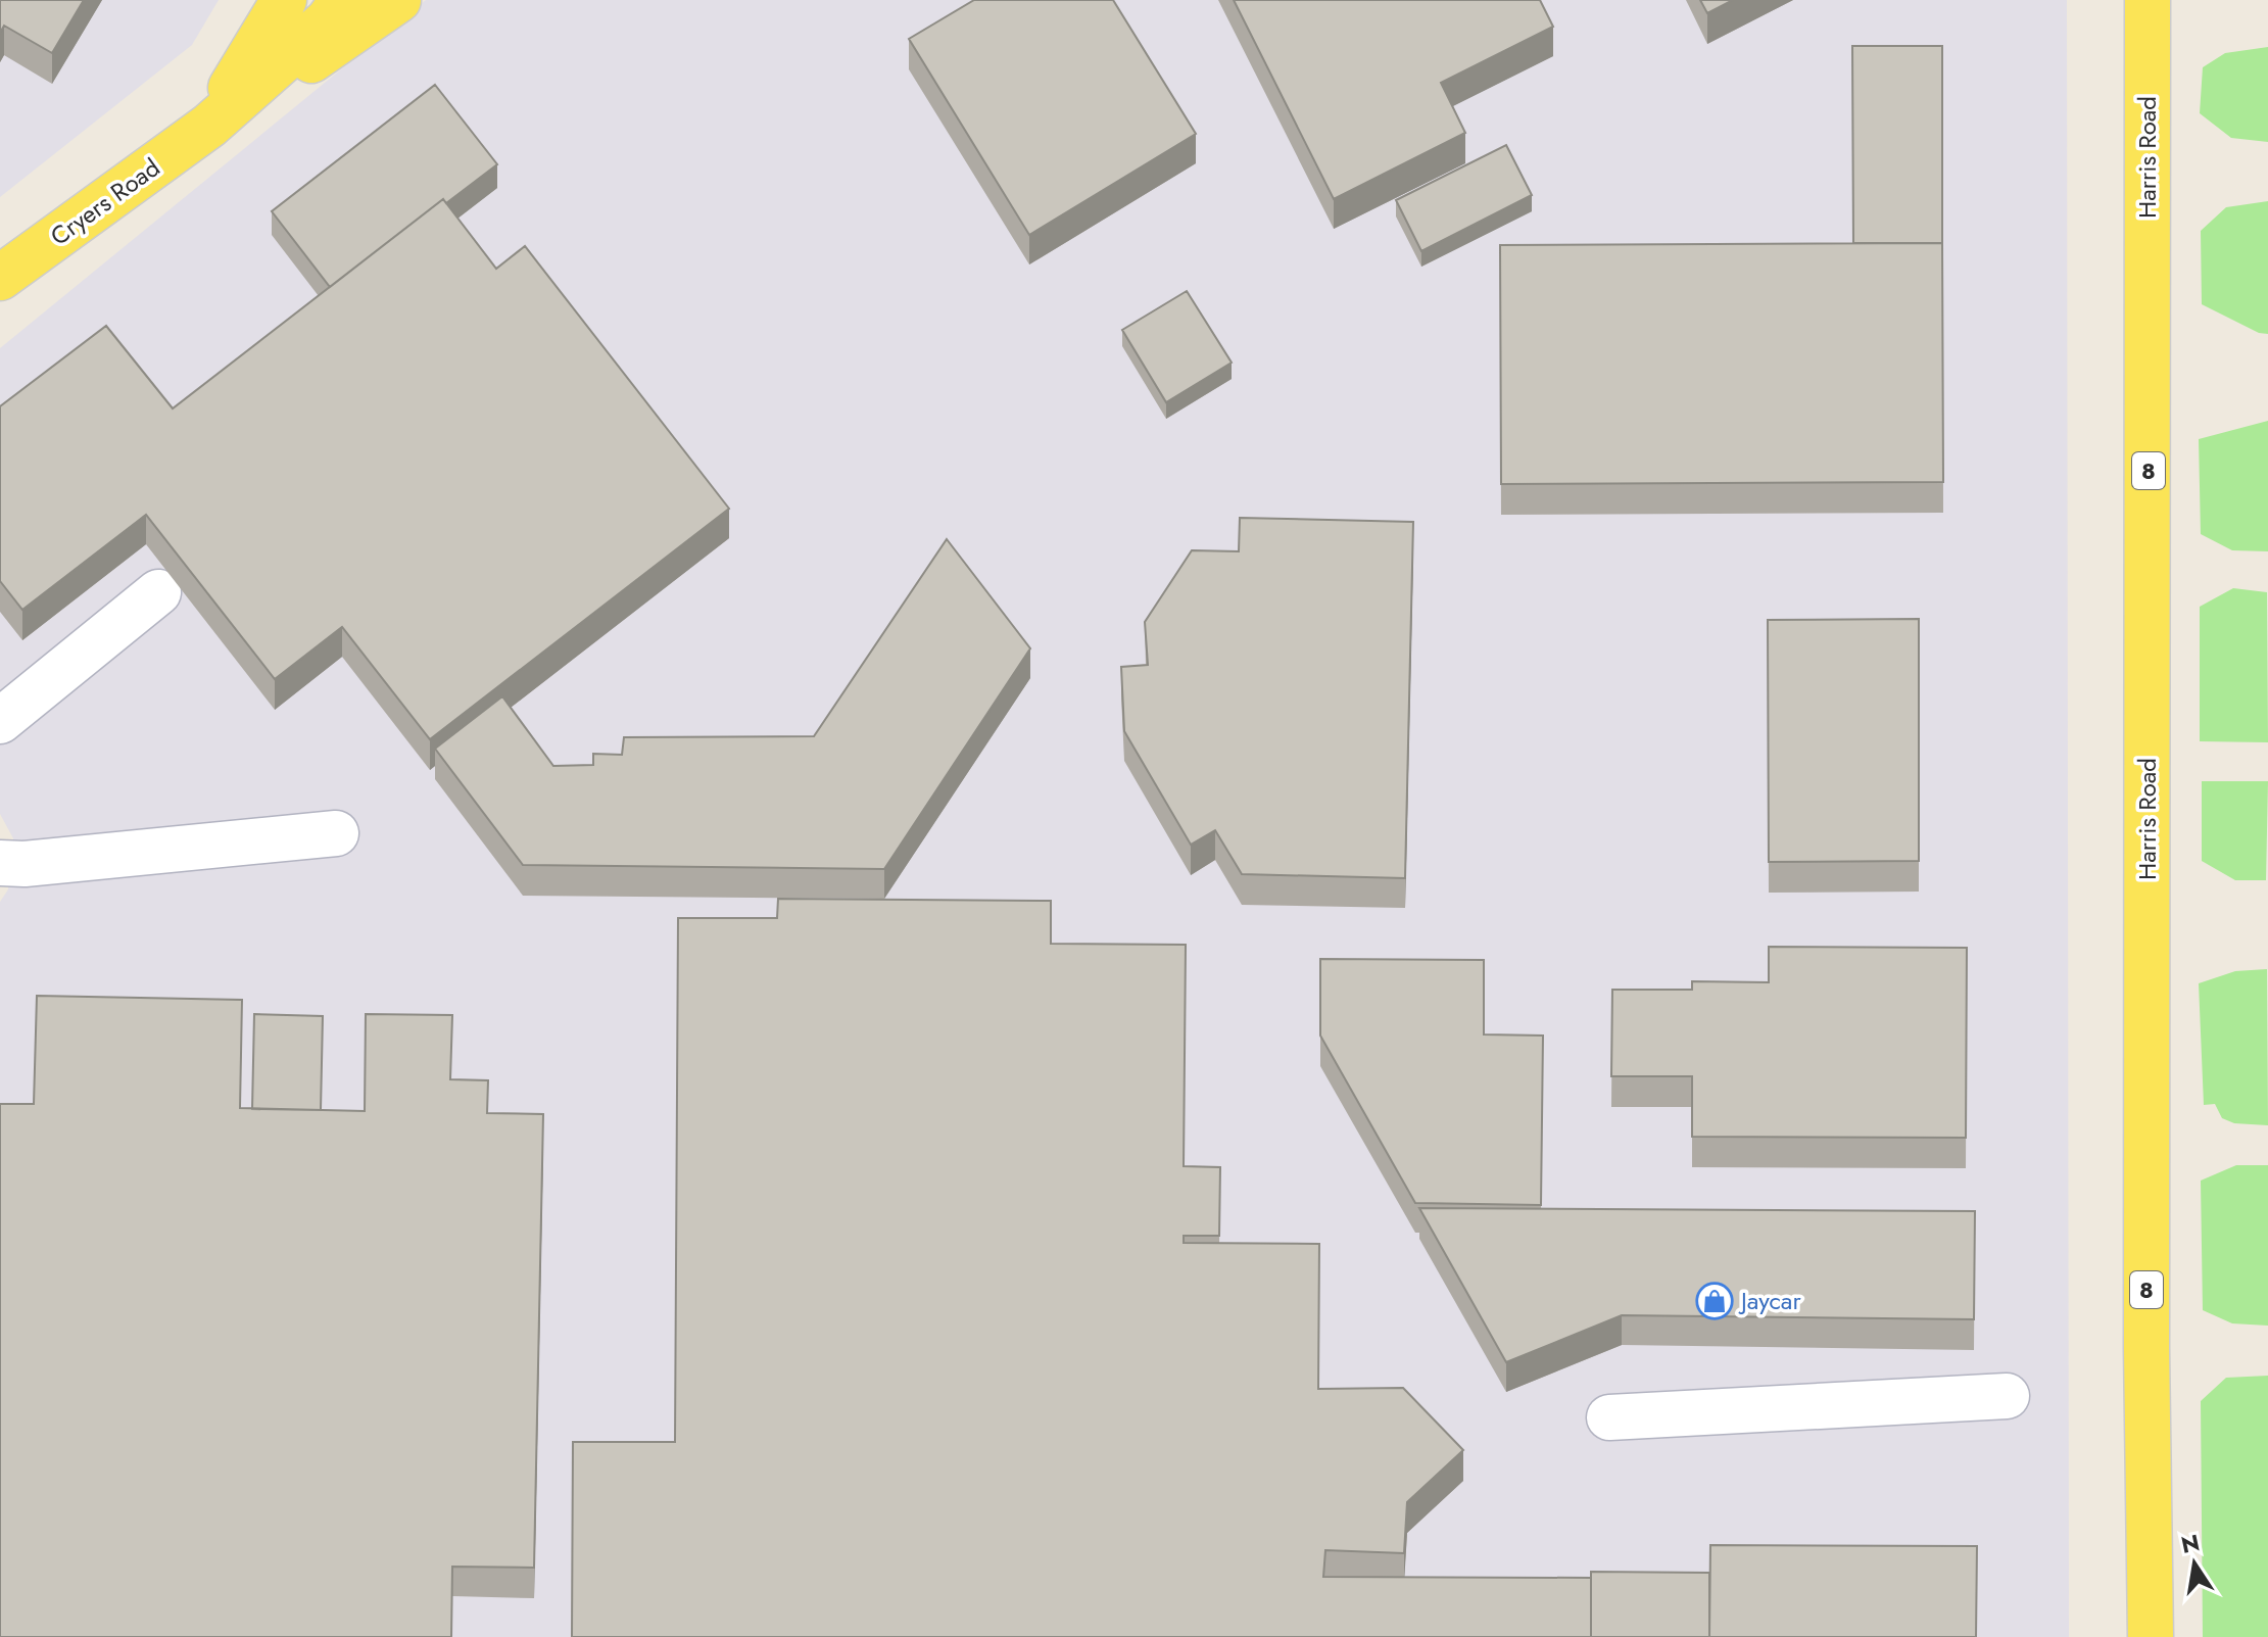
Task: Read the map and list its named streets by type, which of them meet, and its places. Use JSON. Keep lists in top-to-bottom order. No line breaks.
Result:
{"streets":{"main road":["Harris Road","Cryers Road","8"]},"places":{"shop":["Jaycar"]},"north":"top"}
